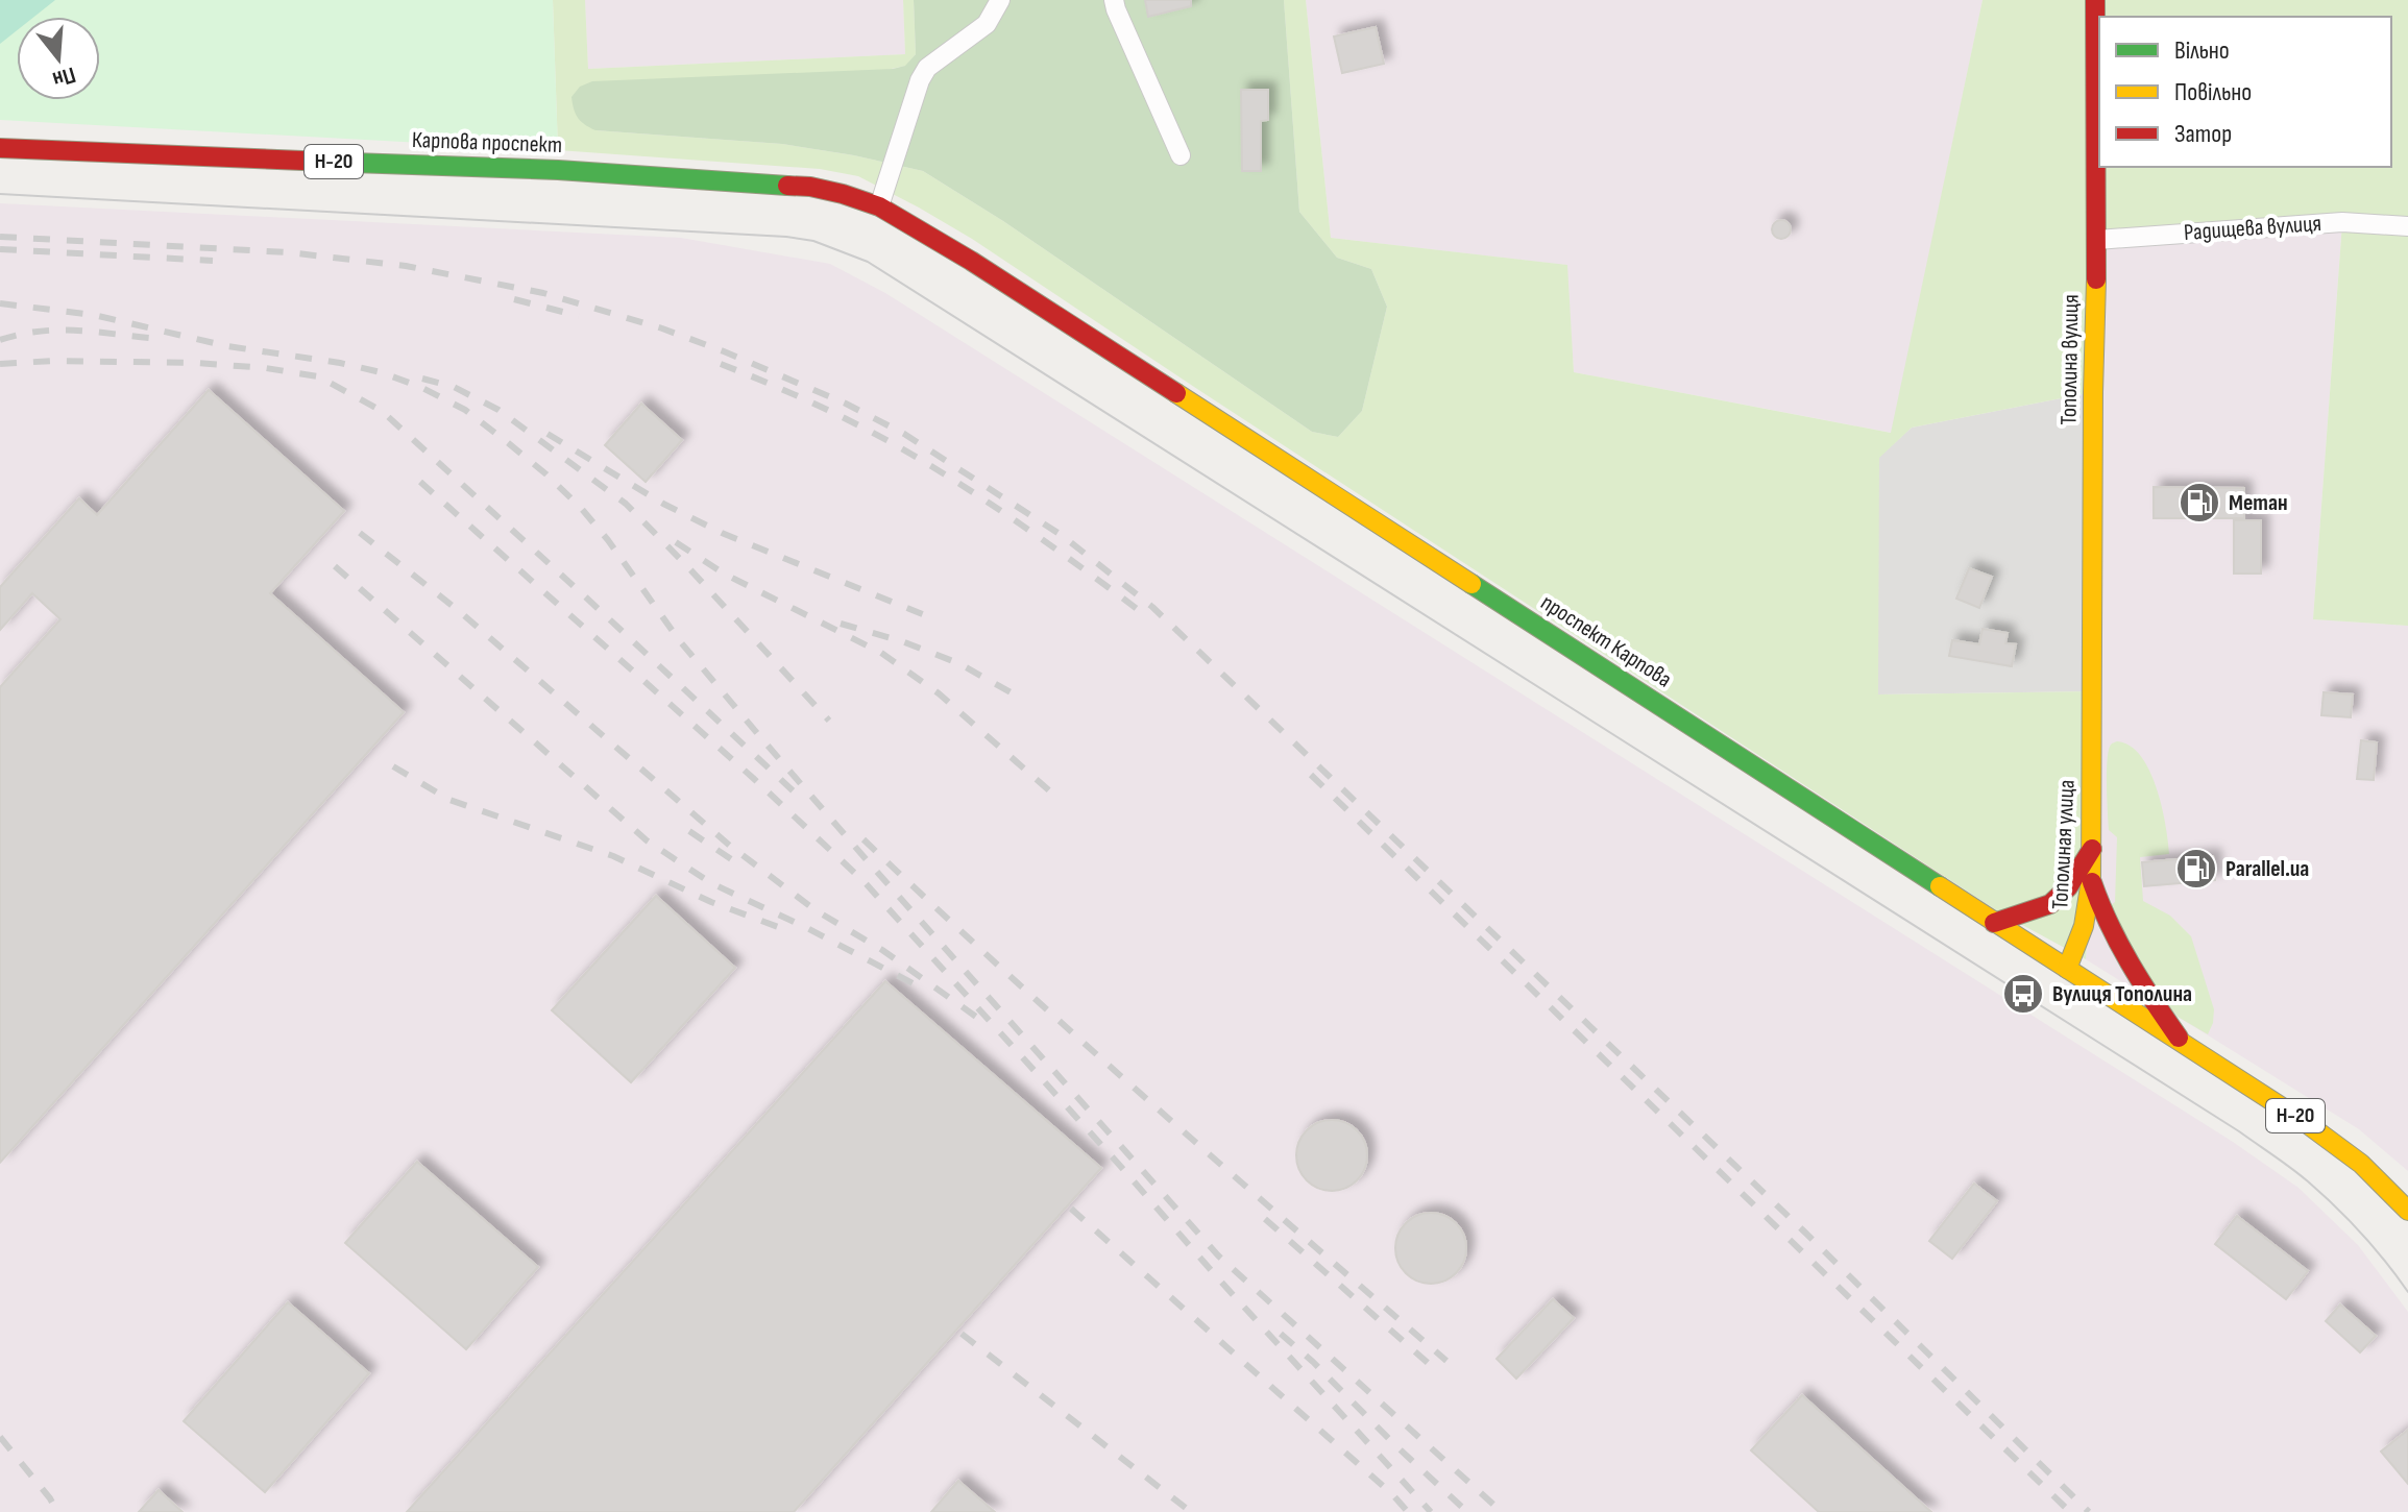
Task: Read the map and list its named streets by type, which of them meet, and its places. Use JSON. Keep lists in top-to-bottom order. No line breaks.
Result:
{"streets":{"main road":["Карпова проспект","Н-20","Тополина вулиця","проспект Карпова","Тополиная улица"],"street":["Радищева вулиця"]},"crossings":[["Карпова проспект","проспект Карпова"],["Радищева вулиця","Тополина вулиця"],["Тополина вулиця","Тополиная улица"],["проспект Карпова","Тополиная улица"]],"places":{"fuel station":["Метан","Parallel.ua"],"bus stop":["Вулиця Тополина"]},"legend":["Вільно","Повільно","Затор"],"north":"bottom"}
